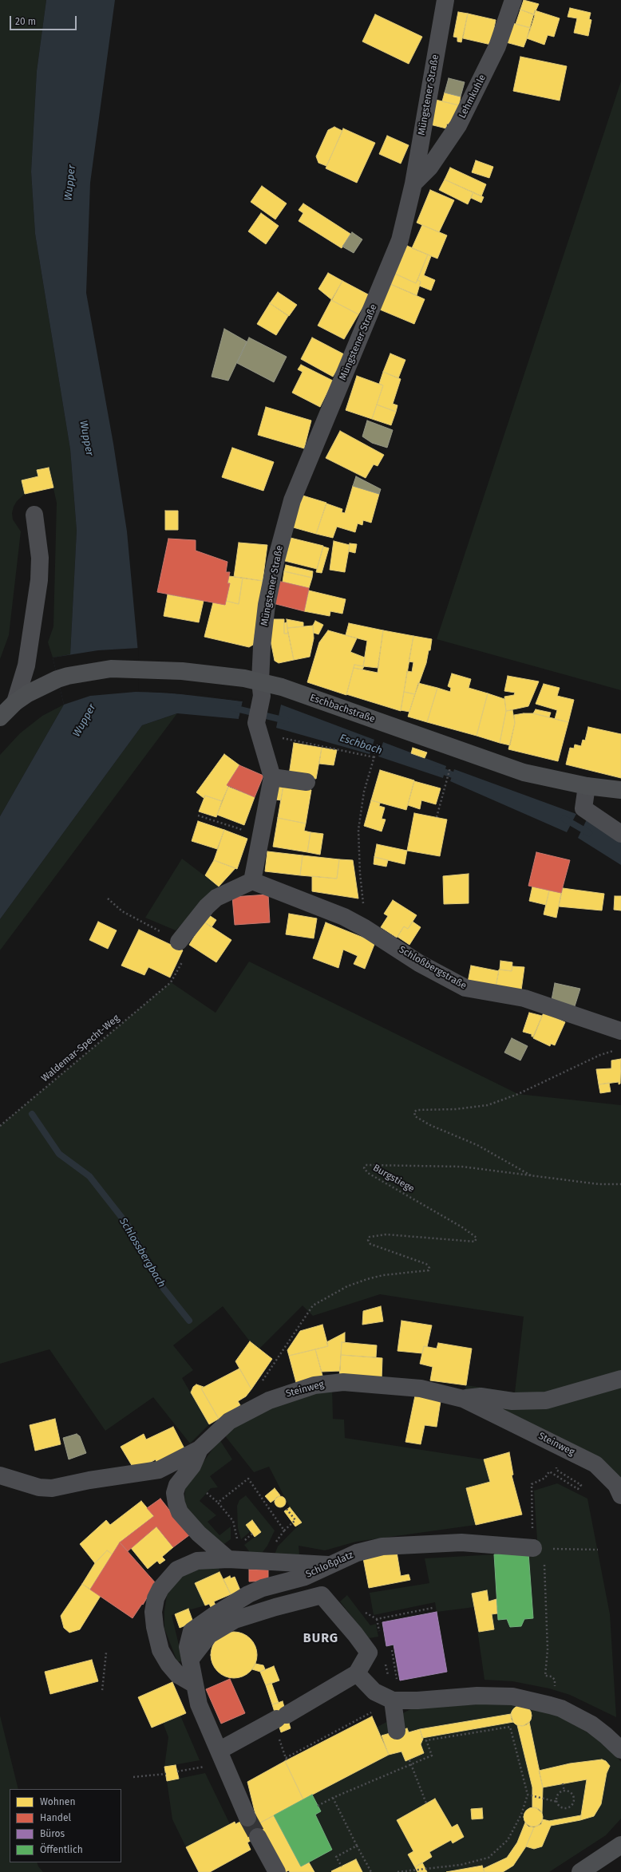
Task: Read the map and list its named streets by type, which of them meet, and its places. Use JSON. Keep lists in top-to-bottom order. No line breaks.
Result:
{"streets":{"main road":["Eschbachstraße"],"street":["Müngstener Straße","Lehmkuhle","Schloßbergstraße","Steinweg","Schloßplatz"],"path":["Waldemar-Specht-Weg","Burgstiege"]},"crossings":[["Müngstener Straße","Lehmkuhle"],["Müngstener Straße","Eschbachstraße"]],"districts":["BURG"],"water":["Wupper","Eschbach","Schlossbergbach"],"legend":["Wohnen","Handel","Büros","Öffentlich"],"scale_bar":"20 m"}
